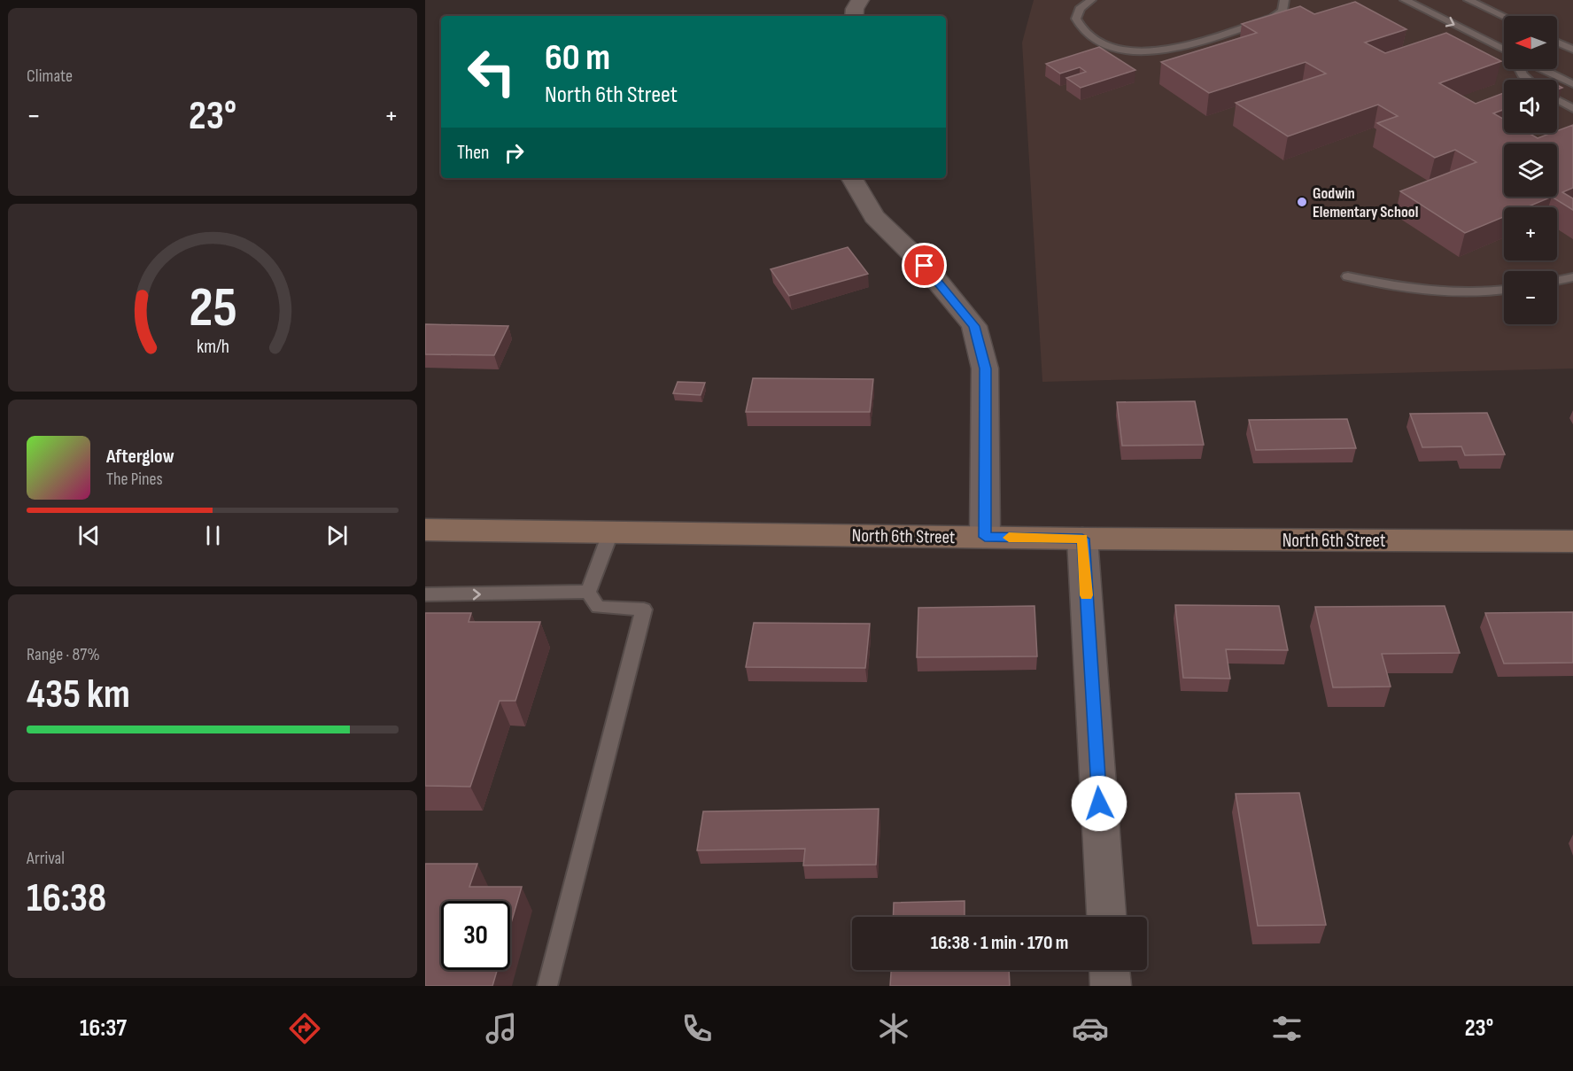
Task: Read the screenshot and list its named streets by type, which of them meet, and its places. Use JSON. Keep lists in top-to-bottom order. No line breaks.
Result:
{"streets":{"main road":["North 6th Street"]},"places":["Godwin Elementary School"],"north":"left","page":{"tile":["Climate",["Range · 87%","435 km"],["Arrival","16:38"]],"map_buttons":["+","−"],"turn":["60 m","North 6th Street"],"heat":["−","23°","+"],"then":"Then","song":["Afterglow","The Pines"],"limit":"30","trip":"16:38 · 1 min · 170 m","tabs":["16:37","23°"],"gauge":["25","km/h"]}}
